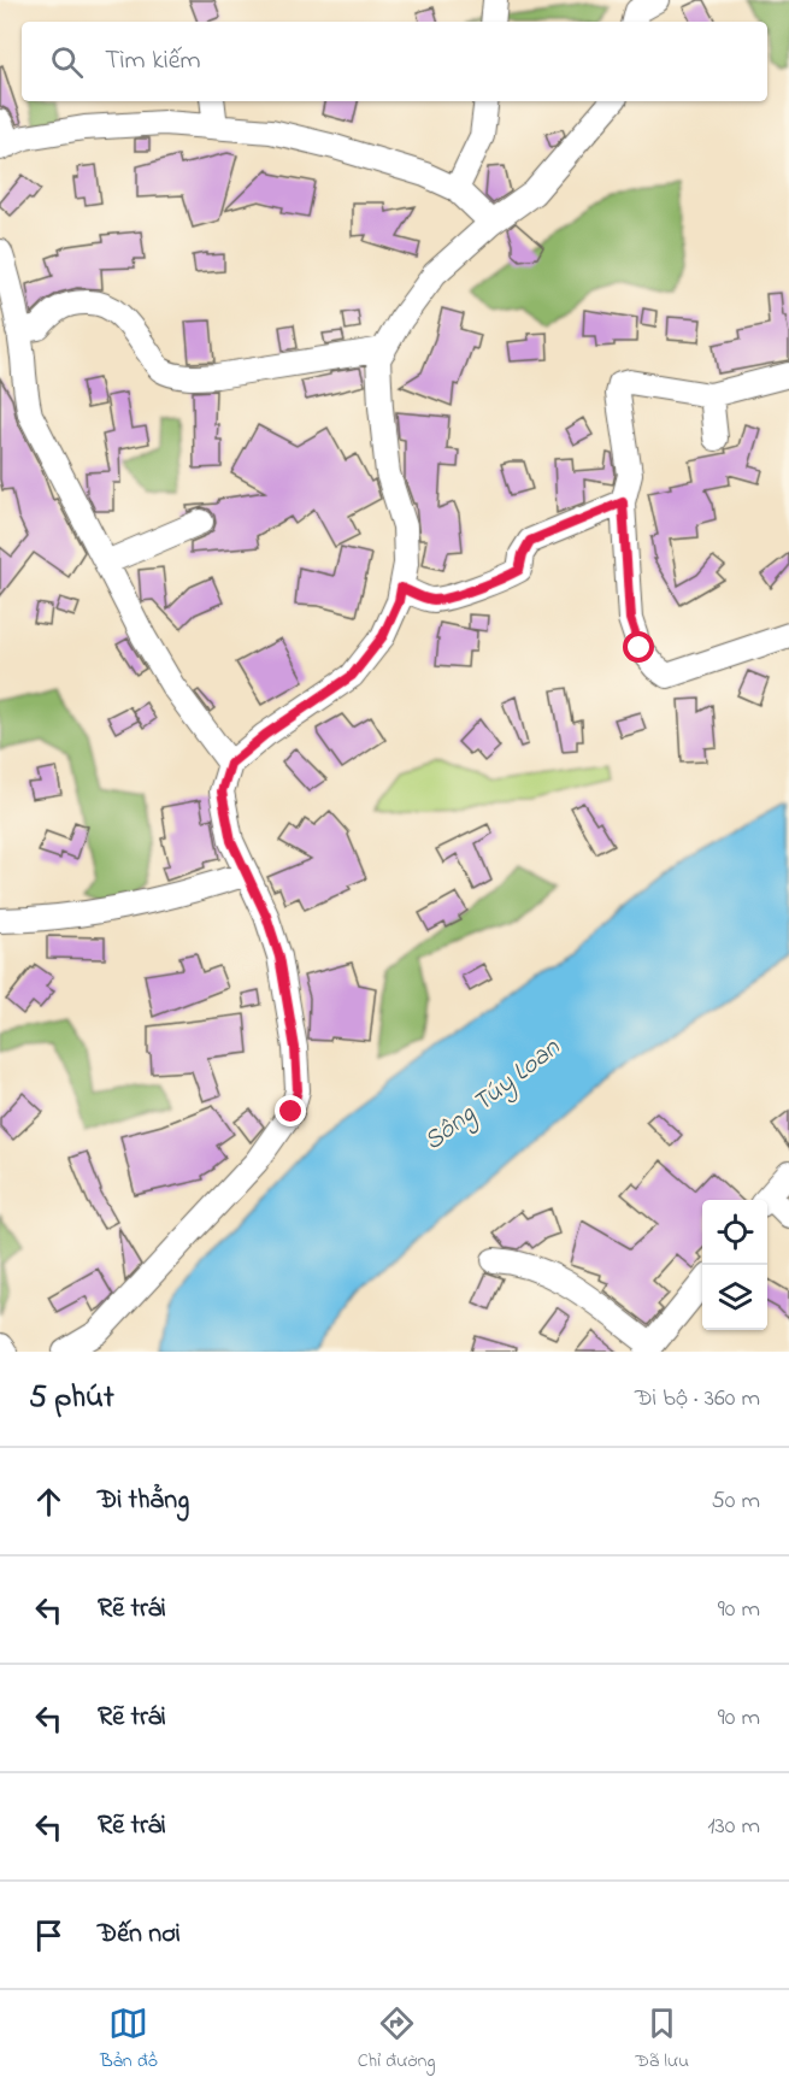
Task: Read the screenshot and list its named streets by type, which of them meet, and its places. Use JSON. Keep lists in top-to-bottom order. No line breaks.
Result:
{"water":["Sông Túy Loan"],"page":{"search":"Tìm kiếm","heading":["5 phút","Đi bộ · 360 m"],"list":[["Đi thẳng","50 m"],["Rẽ trái","90 m"],["Rẽ trái","90 m"],["Rẽ trái","130 m"],"Đến nơi"],"nav":["Bản đồ","Chỉ đường","Đã lưu"]}}
